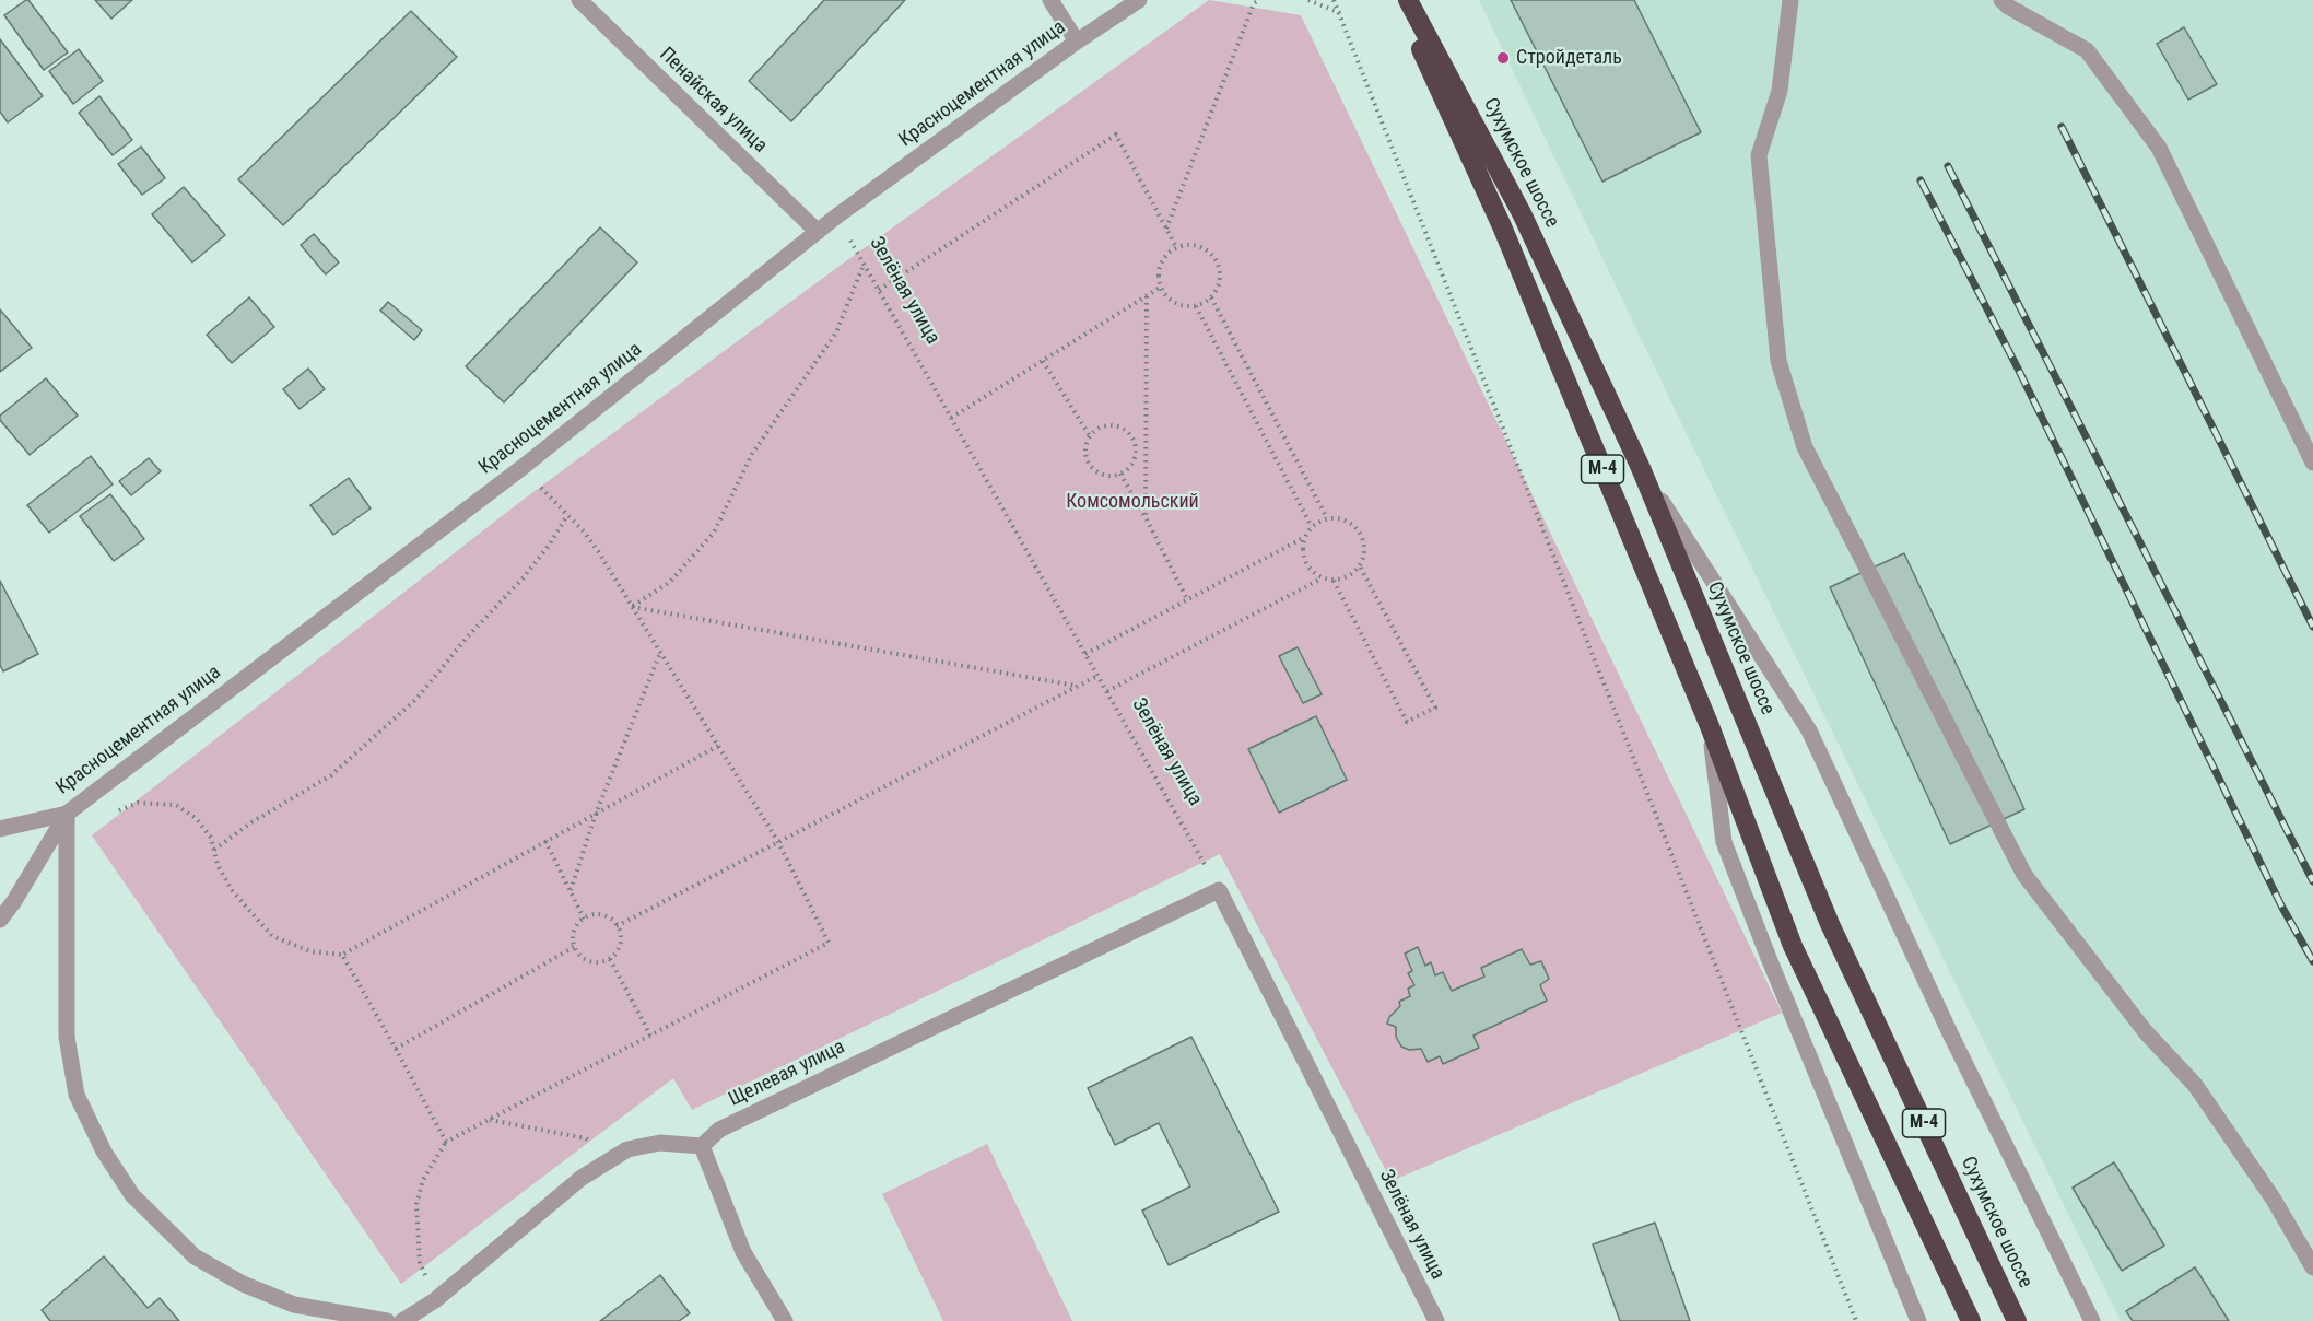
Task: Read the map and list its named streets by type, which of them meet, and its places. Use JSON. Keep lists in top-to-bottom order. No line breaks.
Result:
{"streets":{"highway":["Сухумское шоссе","М-4"],"street":["Красноцементная улица","Пенайская улица","Зелёная улица","Щелевая улица"]},"crossings":[["Красноцементная улица","Пенайская улица"],["Красноцементная улица","Зелёная улица"],["Зелёная улица","Щелевая улица"]],"parks":["Комсомольский"],"places":["Стройдеталь"]}
